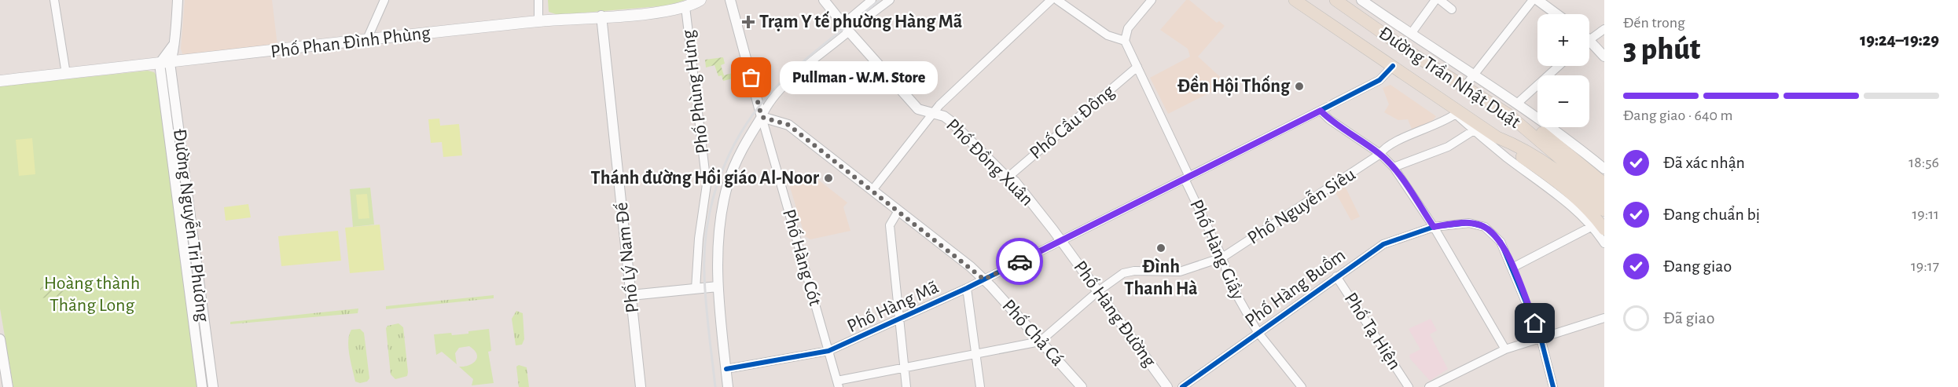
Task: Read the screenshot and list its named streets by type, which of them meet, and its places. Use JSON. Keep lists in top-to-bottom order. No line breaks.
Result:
{"streets":{"main road":["Phố Phan Đình Phùng","Đường Trần Nhật Duật"],"street":["Phố Phùng Hưng","Phố Cầu Đông","Phố Đồng Xuân","Phố Nguyễn Siêu","Đường Nguyễn Tri Phương","Phố Hàng Giầy","Phố Lý Nam Đế","Phố Hàng Cót","Phố Hàng Buồm","Phố Hàng Mã","Phố Hàng Đường","Phố Tạ Hiện","Phố Chả Cá"]},"crossings":[["Phố Phan Đình Phùng","Phố Phùng Hưng"],["Phố Phan Đình Phùng","Đường Nguyễn Tri Phương"],["Phố Phan Đình Phùng","Phố Lý Nam Đế"],["Đường Trần Nhật Duật","Phố Nguyễn Siêu"],["Đường Trần Nhật Duật","Phố Hàng Mã"],["Phố Phùng Hưng","Phố Hàng Cót"],["Phố Phùng Hưng","Phố Hàng Mã"],["Phố Phùng Hưng","Phố Chả Cá"],["Phố Cầu Đông","Phố Đồng Xuân"],["Phố Cầu Đông","Phố Hàng Giầy"],["Phố Đồng Xuân","Phố Hàng Mã"],["Phố Đồng Xuân","Phố Hàng Đường"],["Phố Nguyễn Siêu","Phố Hàng Giầy"],["Phố Nguyễn Siêu","Phố Hàng Đường"],["Phố Nguyễn Siêu","Phố Chả Cá"],["Phố Hàng Giầy","Phố Hàng Buồm"],["Phố Hàng Giầy","Phố Hàng Mã"],["Phố Hàng Cót","Phố Hàng Mã"],["Phố Hàng Cót","Phố Chả Cá"],["Phố Hàng Buồm","Phố Tạ Hiện"],["Phố Hàng Mã","Phố Hàng Đường"],["Phố Hàng Mã","Phố Chả Cá"]],"parks":["Hoàng thành Thăng Long"],"places":{"health":["Trạm Y tế phường Hàng Mã"],"other":["Pullman - W.M. Store","Đền Hội Thống","Thánh đường Hồi giáo Al-Noor","Đình Thanh Hà"]},"page":{"heading":["3 phút","Đến trong","19:24–19:29"],"map_buttons":["+","−"],"bubble":"Pullman - W.M. Store","bar":"Đang giao · 640 m","list":[["Đã xác nhận","18:56"],["Đang chuẩn bị","19:11"],["Đang giao","19:17"],"Đã giao"]}}
